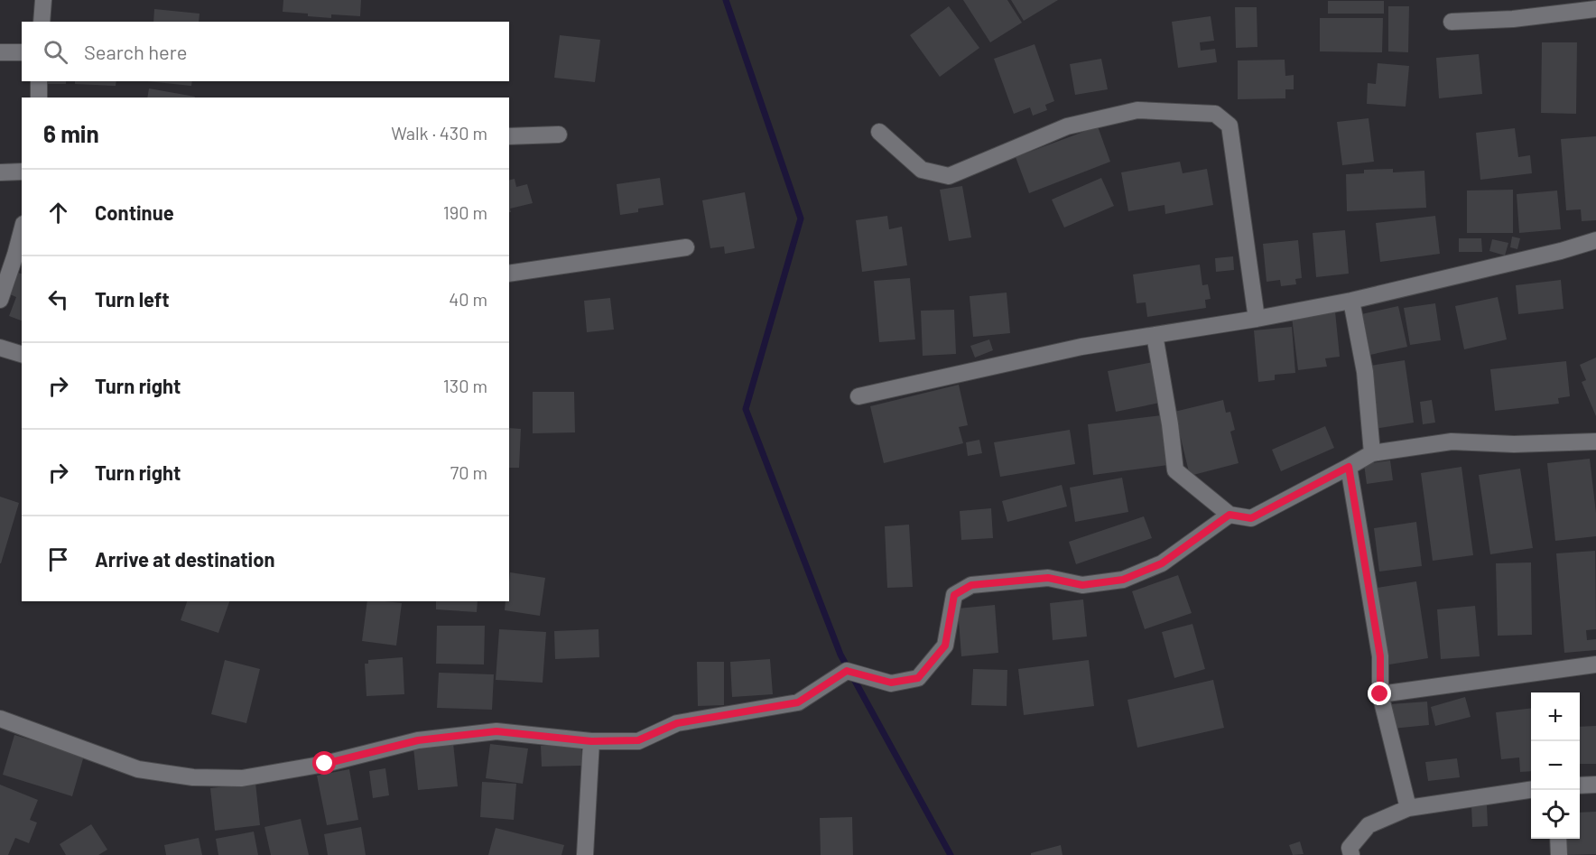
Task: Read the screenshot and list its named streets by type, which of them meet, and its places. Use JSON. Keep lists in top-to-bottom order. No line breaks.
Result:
{"page":{"search":"Search here","heading":["6 min","Walk · 430 m"],"list":[["Continue","190 m"],["Turn left","40 m"],["Turn right","130 m"],["Turn right","70 m"],"Arrive at destination"],"map_buttons":["+","−"]}}
